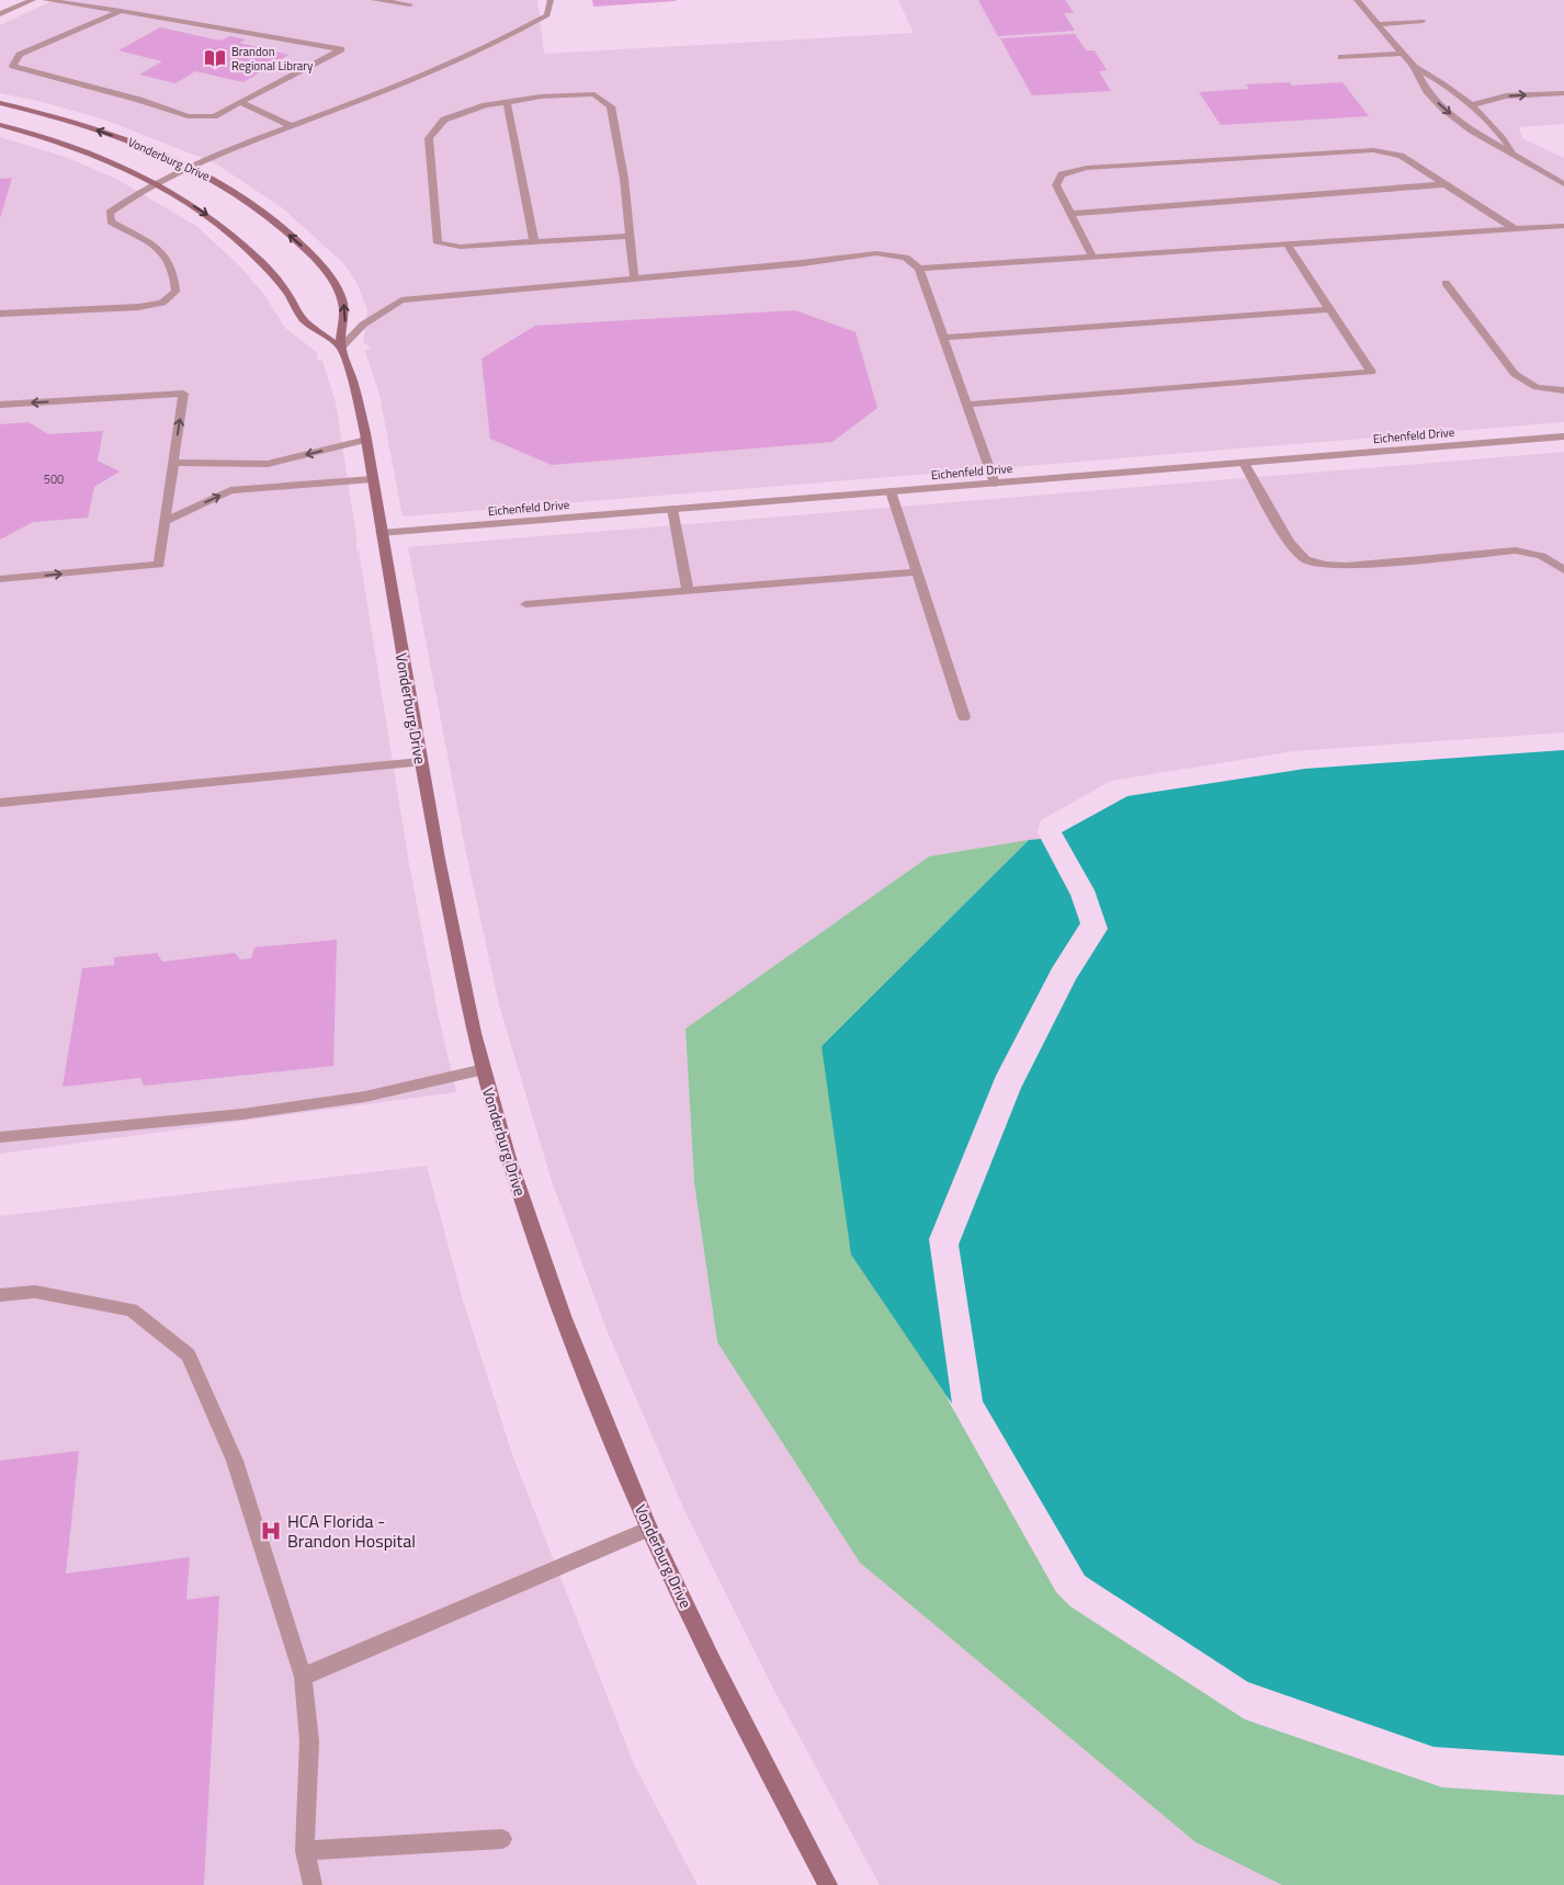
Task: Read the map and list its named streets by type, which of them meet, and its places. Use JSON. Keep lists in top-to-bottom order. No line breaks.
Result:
{"streets":{"street":["Vonderburg Drive","Eichenfeld Drive"]},"crossings":[["Vonderburg Drive","Eichenfeld Drive"]],"places":{"library":["Brandon Regional Library"],"hospital":["HCA Florida - Brandon Hospital"]},"house_numbers":["500"]}
